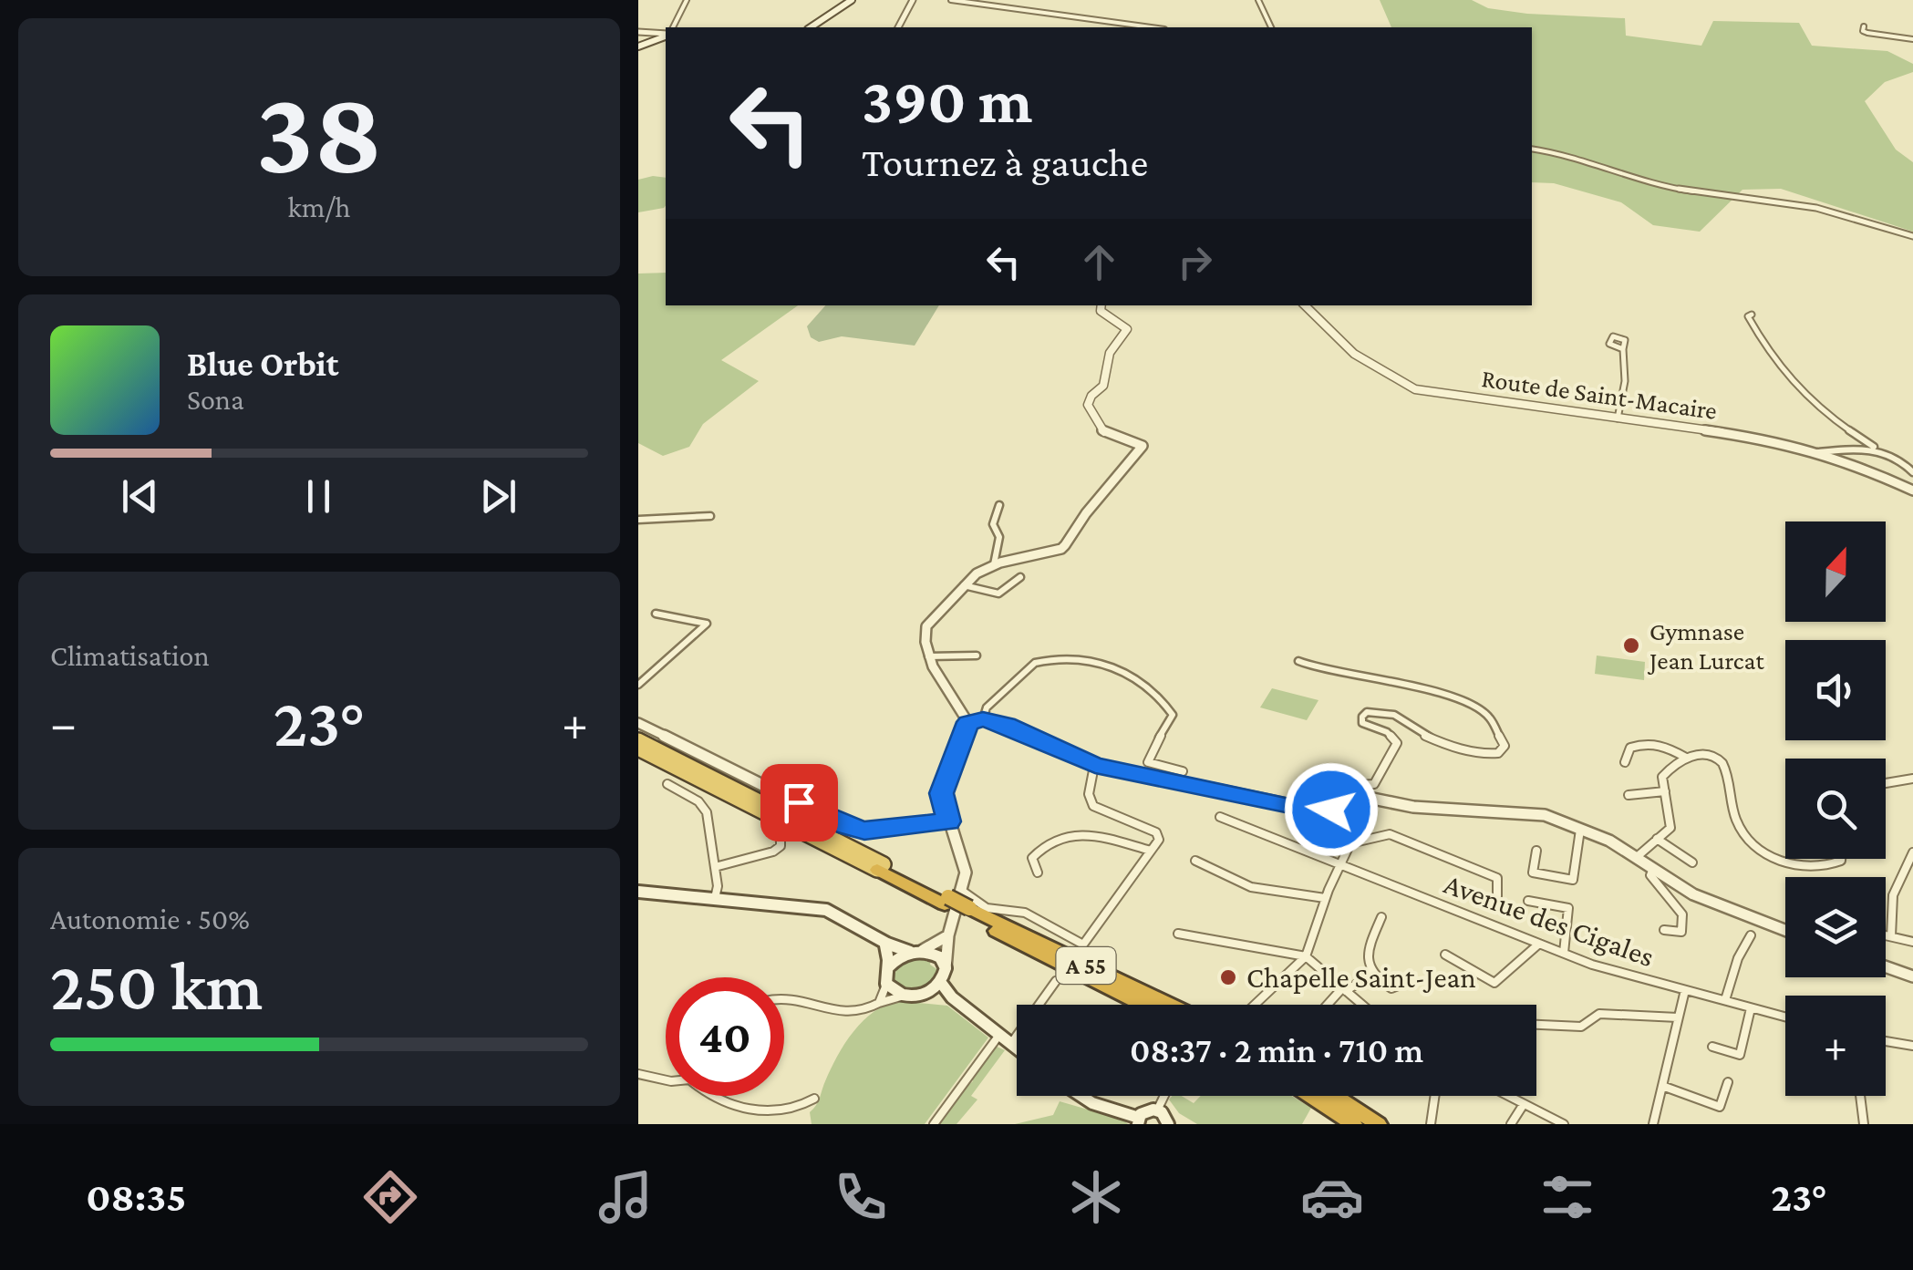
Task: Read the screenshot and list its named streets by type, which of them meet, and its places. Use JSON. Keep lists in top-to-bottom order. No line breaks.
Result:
{"streets":{"highway":["A 55"],"street":["Route de Saint-Macaire","Avenue des Cigales"]},"places":["Gymnase Jean Lurcat","Chapelle Saint-Jean"],"north":"top","page":{"tile":[["38","km/h"],"Climatisation",["Autonomie · 50%","250 km"]],"turn":["390 m","Tournez à gauche"],"song":["Blue Orbit","Sona"],"map_buttons":"+","heat":["−","23°","+"],"limit":"40","trip":"08:37 · 2 min · 710 m","tabs":["08:35","23°"]}}
